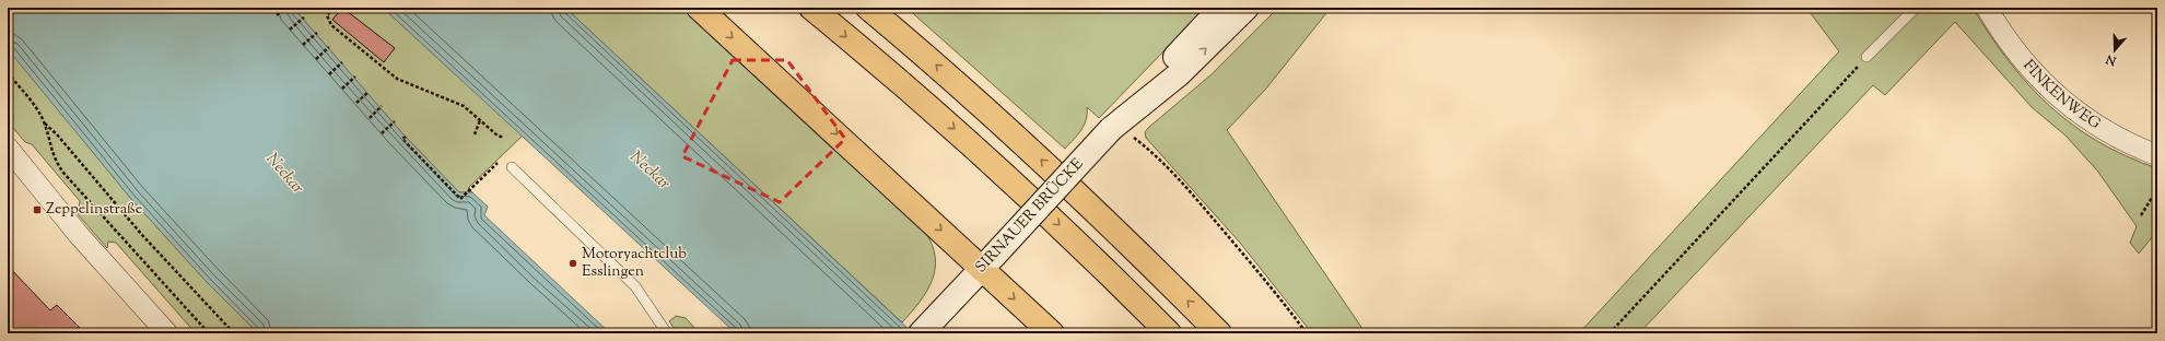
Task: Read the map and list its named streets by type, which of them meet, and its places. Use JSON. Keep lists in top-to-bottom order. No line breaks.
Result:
{"streets":{"main road":["SIRNAUER BRÜCKE"],"street":["FINKENWEG"]},"water":["Neckar"],"places":{"transit":["Zeppelinstraße"],"other":["Motoryachtclub Esslingen"]},"north":"bottom"}
